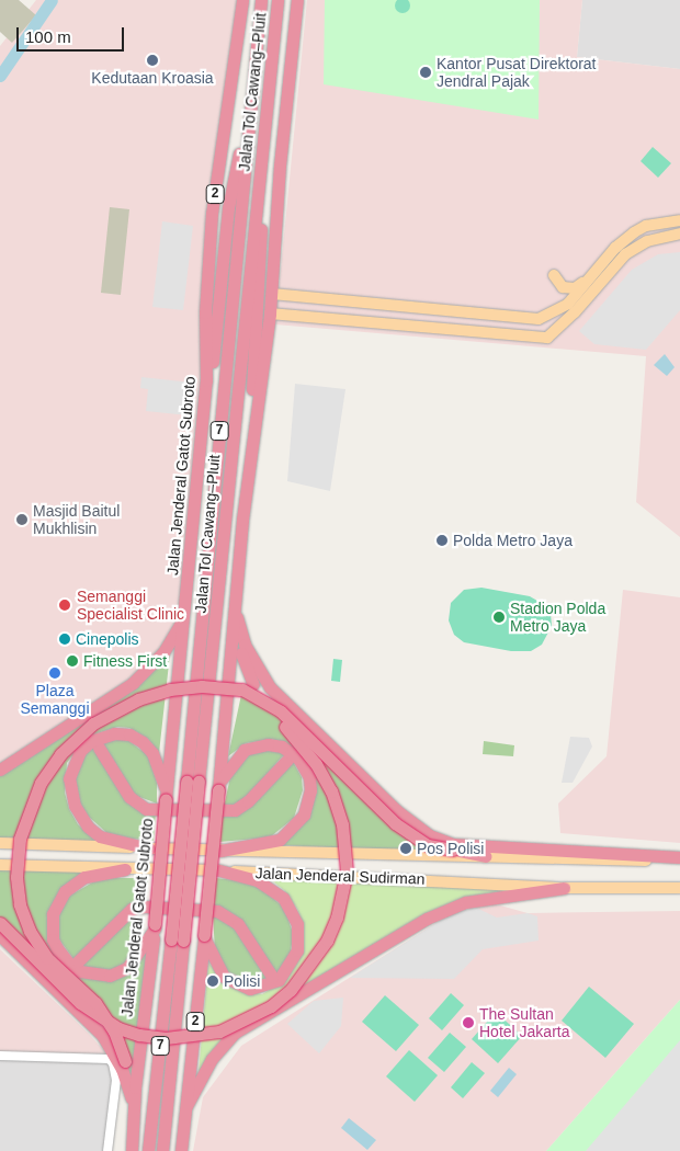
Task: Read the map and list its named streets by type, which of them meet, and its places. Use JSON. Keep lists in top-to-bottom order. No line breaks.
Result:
{"streets":{"highway":["Jalan Tol Cawang–Pluit","2","7","Jalan Jenderal Gatot Subroto"],"main road":["Jalan Jenderal Sudirman"]},"crossings":[["Jalan Tol Cawang–Pluit","7"]],"places":["Kedutaan Kroasia","Kantor Pusat Direktorat Jendral Pajak","Masjid Baitul Mukhlisin","Polda Metro Jaya","Semanggi Specialist Clinic","Stadion Polda Metro Jaya","Cinepolis","Fitness First","Plaza Semanggi","Pos Polisi","Polisi","The Sultan Hotel Jakarta"],"scale_bar":"100 m"}
